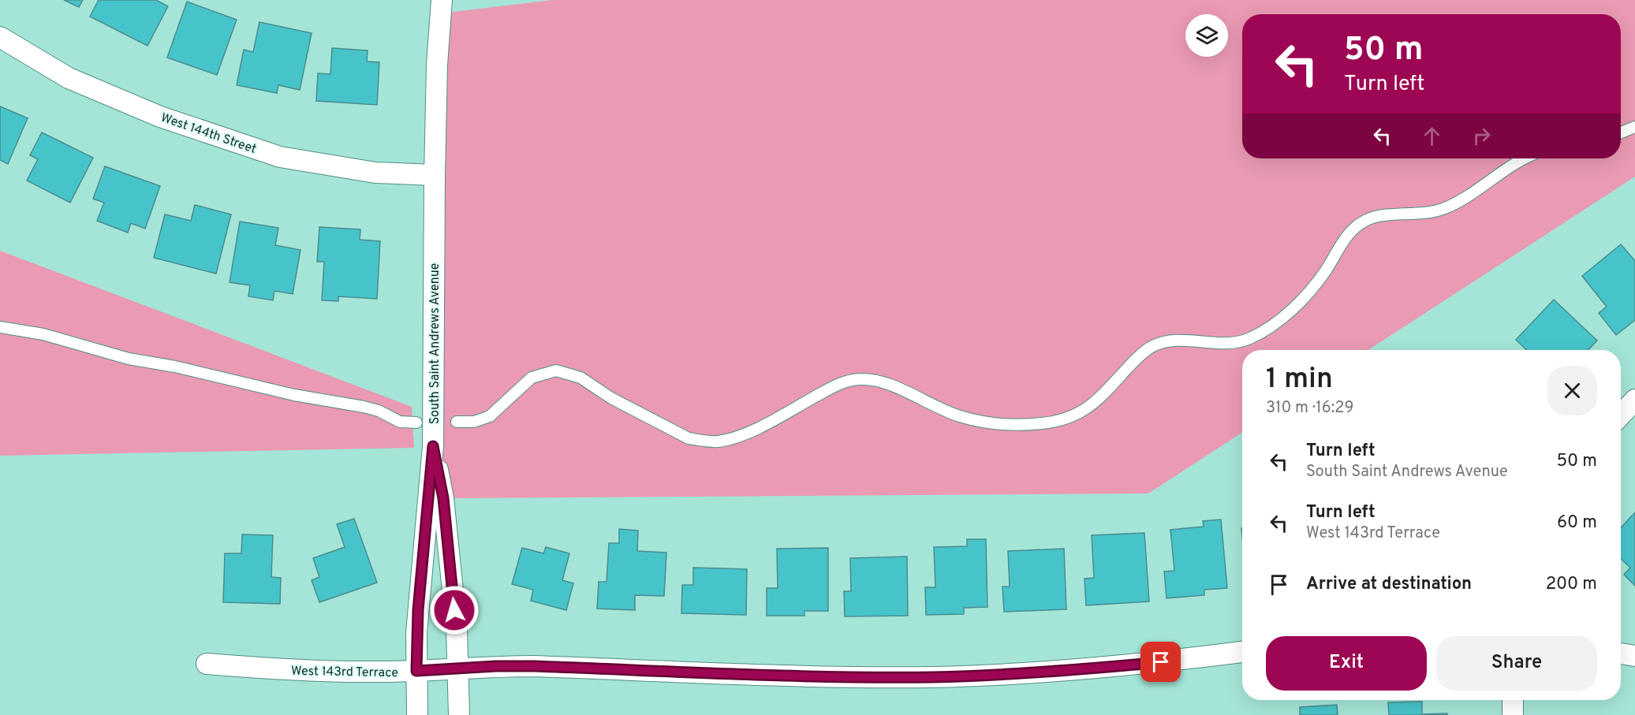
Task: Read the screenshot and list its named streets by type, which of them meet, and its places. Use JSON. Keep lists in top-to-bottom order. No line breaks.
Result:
{"streets":{"street":["West 144th Street","South Saint Andrews Avenue","West 143rd Terrace"]},"crossings":[["West 144th Street","South Saint Andrews Avenue"],["South Saint Andrews Avenue","West 143rd Terrace"]],"page":{"turn":["50 m","Turn left"],"heading":["1 min","310 m · 16:29"],"list":[{"name":"Turn left","note":"South Saint Andrews Avenue","value":"50 m"},{"name":"Turn left","note":"West 143rd Terrace","value":"60 m"},{"name":"Arrive at destination","value":"200 m"}],"buttons":["Exit","Share"]}}
